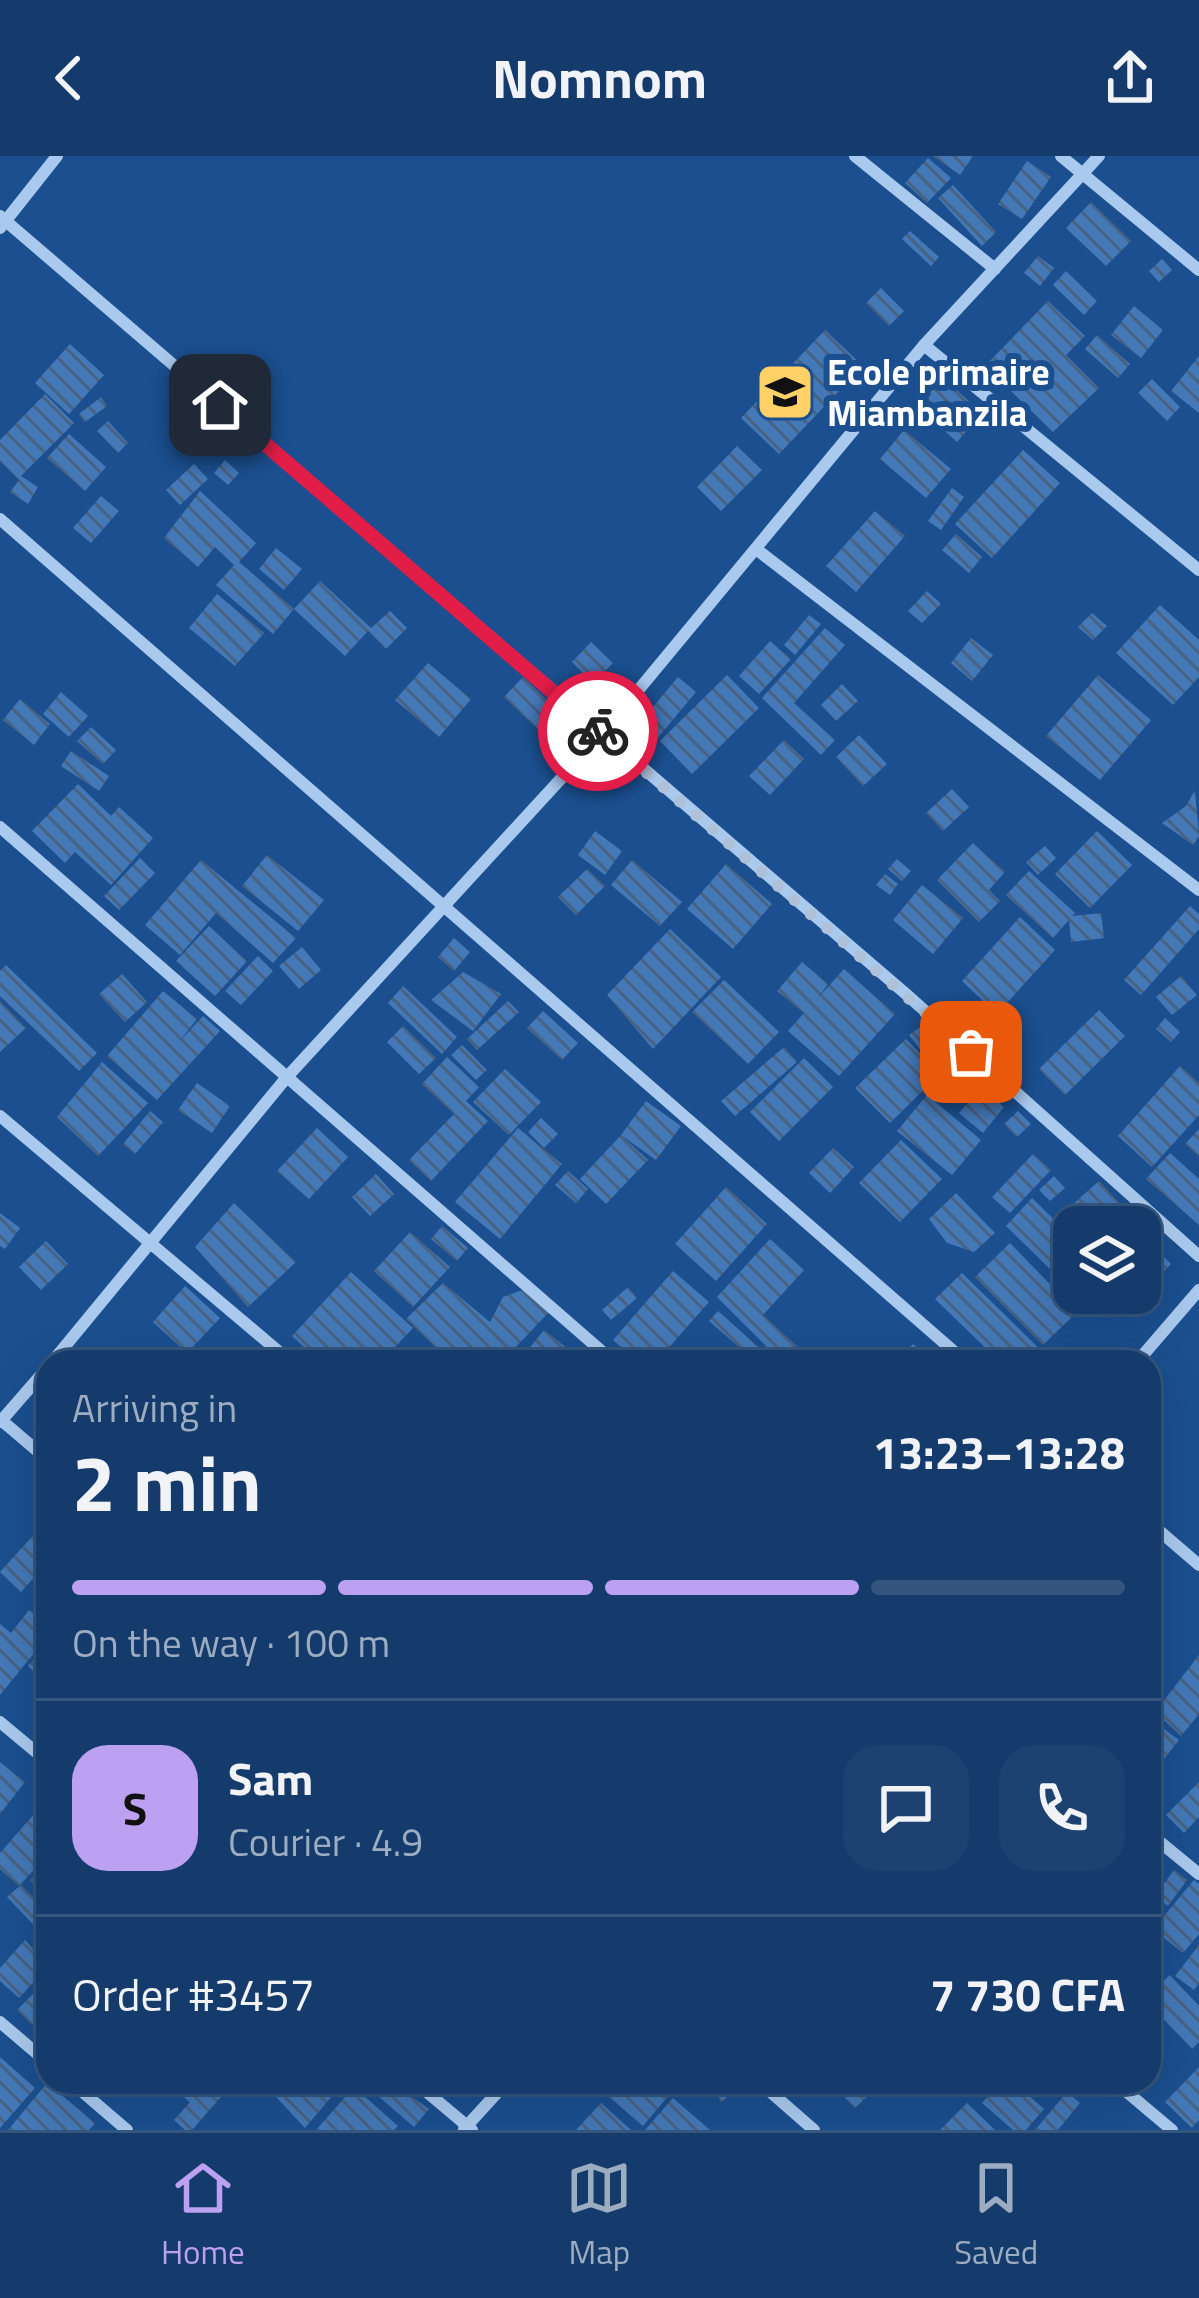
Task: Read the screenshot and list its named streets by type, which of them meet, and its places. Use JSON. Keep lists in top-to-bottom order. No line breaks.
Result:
{"places":{"school or university":["Ecole primaire Miambanzila"]},"page":{"header":"Nomnom","heading":["2 min","Arriving in","13:23–13:28"],"panel":["Sam","Courier · 4.9","Order #3457","7 730 CFA"],"bar":"On the way · 100 m","round":"S","tabs":["Home","Map","Saved"]}}
